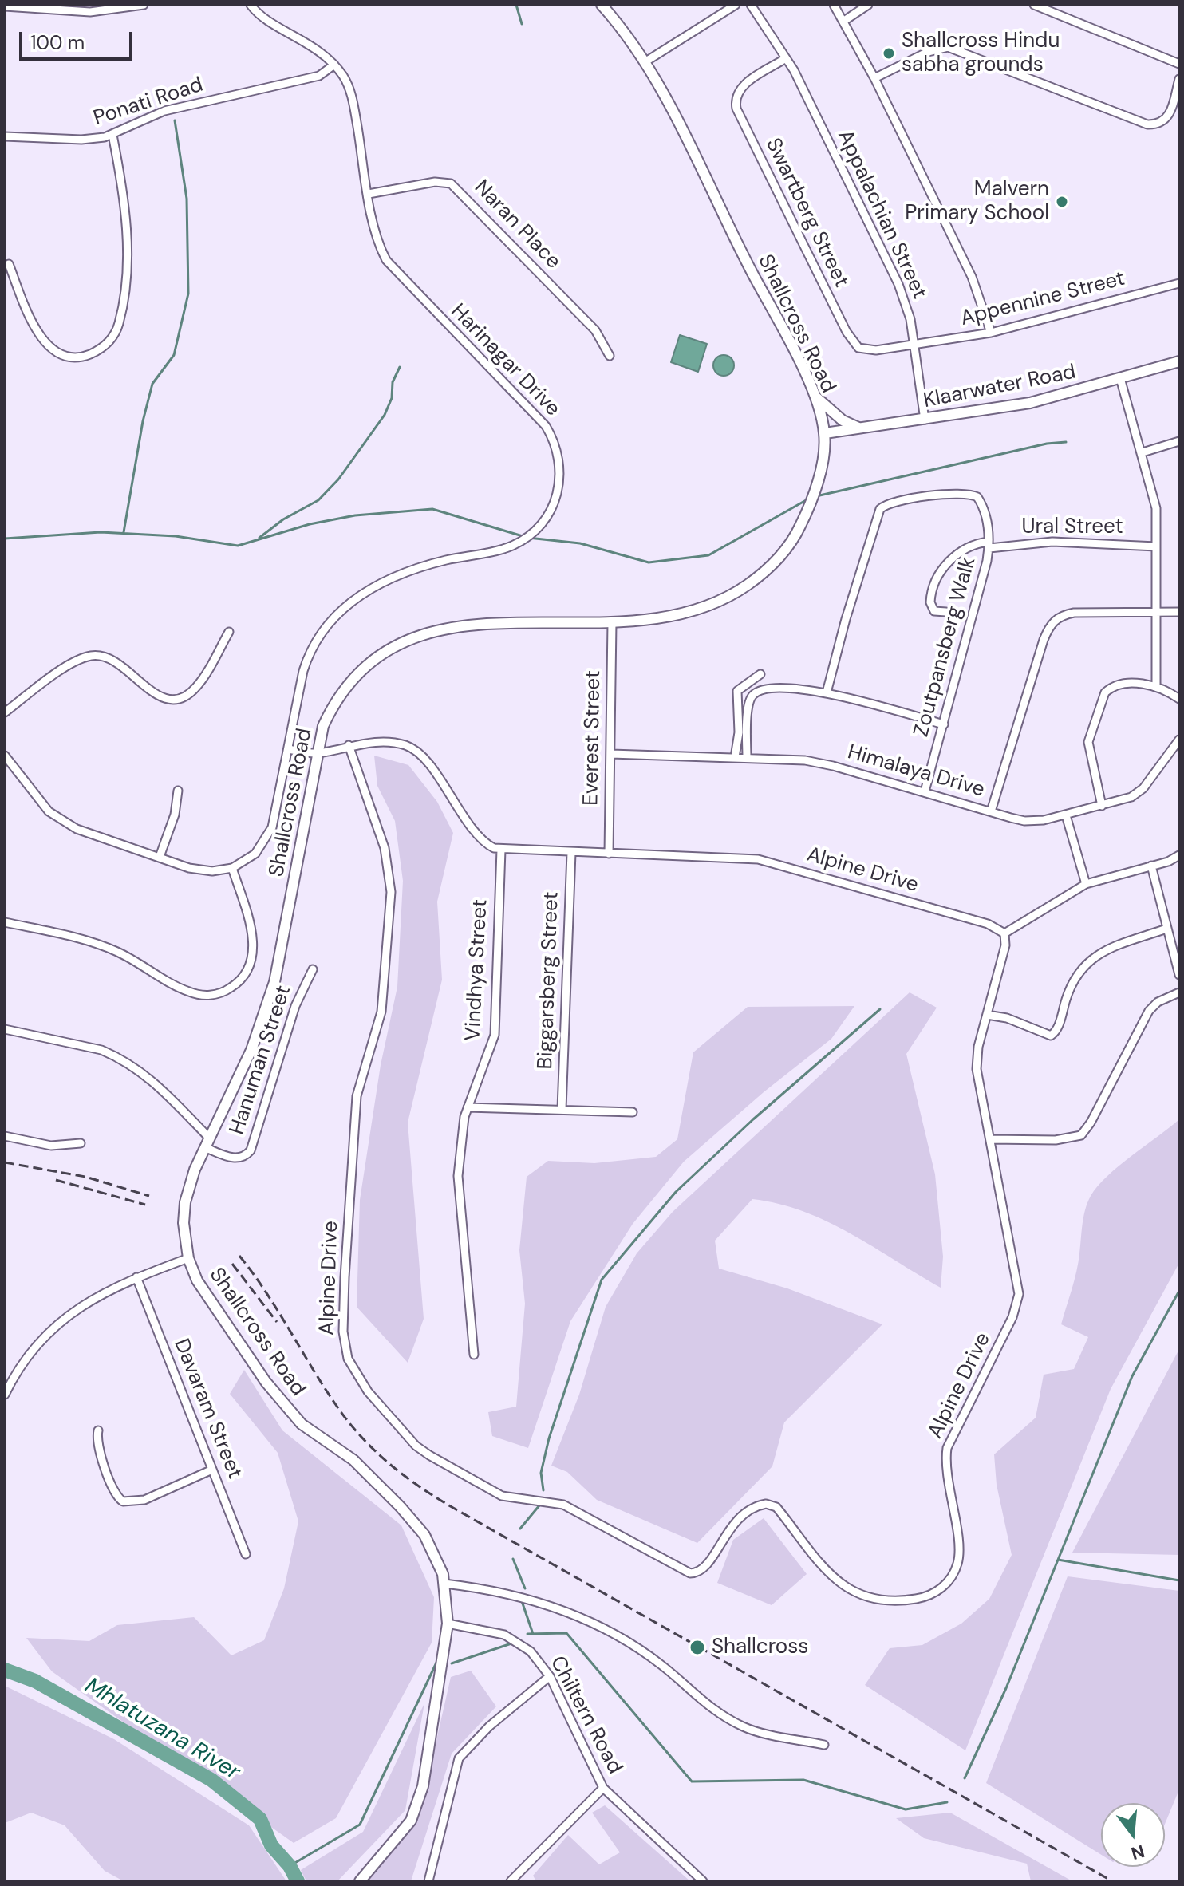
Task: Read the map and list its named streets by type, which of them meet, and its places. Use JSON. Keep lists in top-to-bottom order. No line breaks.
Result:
{"streets":{"street":["Ponati Road","Swartberg Street","Appalachian Street","Naran Place","Appennine Street","Shallcross Road","Harinagar Drive","Klaarwater Road","Ural Street","Zoutpansberg Walk","Everest Street","Himalaya Drive","Alpine Drive","Vindhya Street","Biggarsberg Street","Hanuman Street","Davaram Street","Chiltern Road"]},"crossings":[["Ponati Road","Harinagar Drive"],["Swartberg Street","Appalachian Street"],["Swartberg Street","Appennine Street"],["Appalachian Street","Appennine Street"],["Appalachian Street","Klaarwater Road"],["Naran Place","Harinagar Drive"],["Shallcross Road","Klaarwater Road"],["Shallcross Road","Everest Street"],["Shallcross Road","Hanuman Street"],["Shallcross Road","Chiltern Road"],["Ural Street","Zoutpansberg Walk"],["Zoutpansberg Walk","Himalaya Drive"],["Everest Street","Himalaya Drive"],["Everest Street","Alpine Drive"],["Alpine Drive","Vindhya Street"],["Alpine Drive","Biggarsberg Street"]],"water":["Mhlatuzana River"],"places":["Shallcross Hindu sabha grounds","Malvern Primary School","Shallcross"],"scale_bar":"100 m","north":"bottom"}
